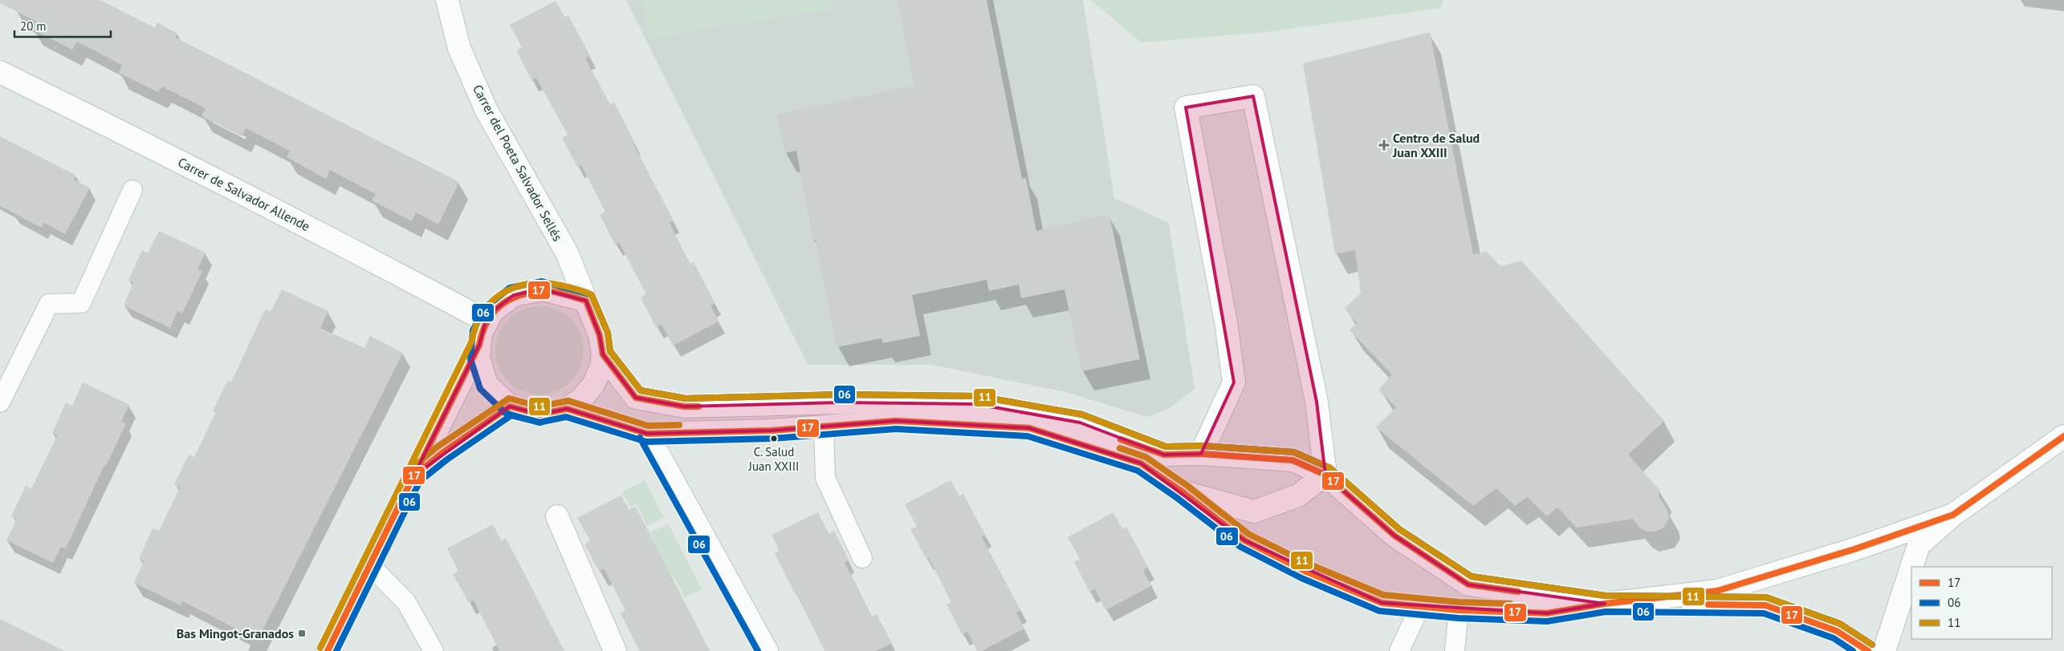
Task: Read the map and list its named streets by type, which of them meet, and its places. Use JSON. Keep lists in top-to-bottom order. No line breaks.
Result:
{"streets":{"street":["Carrer del Poeta Salvador Sellés","Carrer de Salvador Allende"]},"crossings":[["Carrer del Poeta Salvador Sellés","Carrer de Salvador Allende"]],"places":{"health":["Centro de Salud Juan XXIII"],"other":["C. Salud Juan XXIII"],"transit":["Bas Mingot-Granados"]},"lines":["transit line 06","transit line 11","transit line 17"],"legend":["17","06","11"],"scale_bar":"20 m"}
